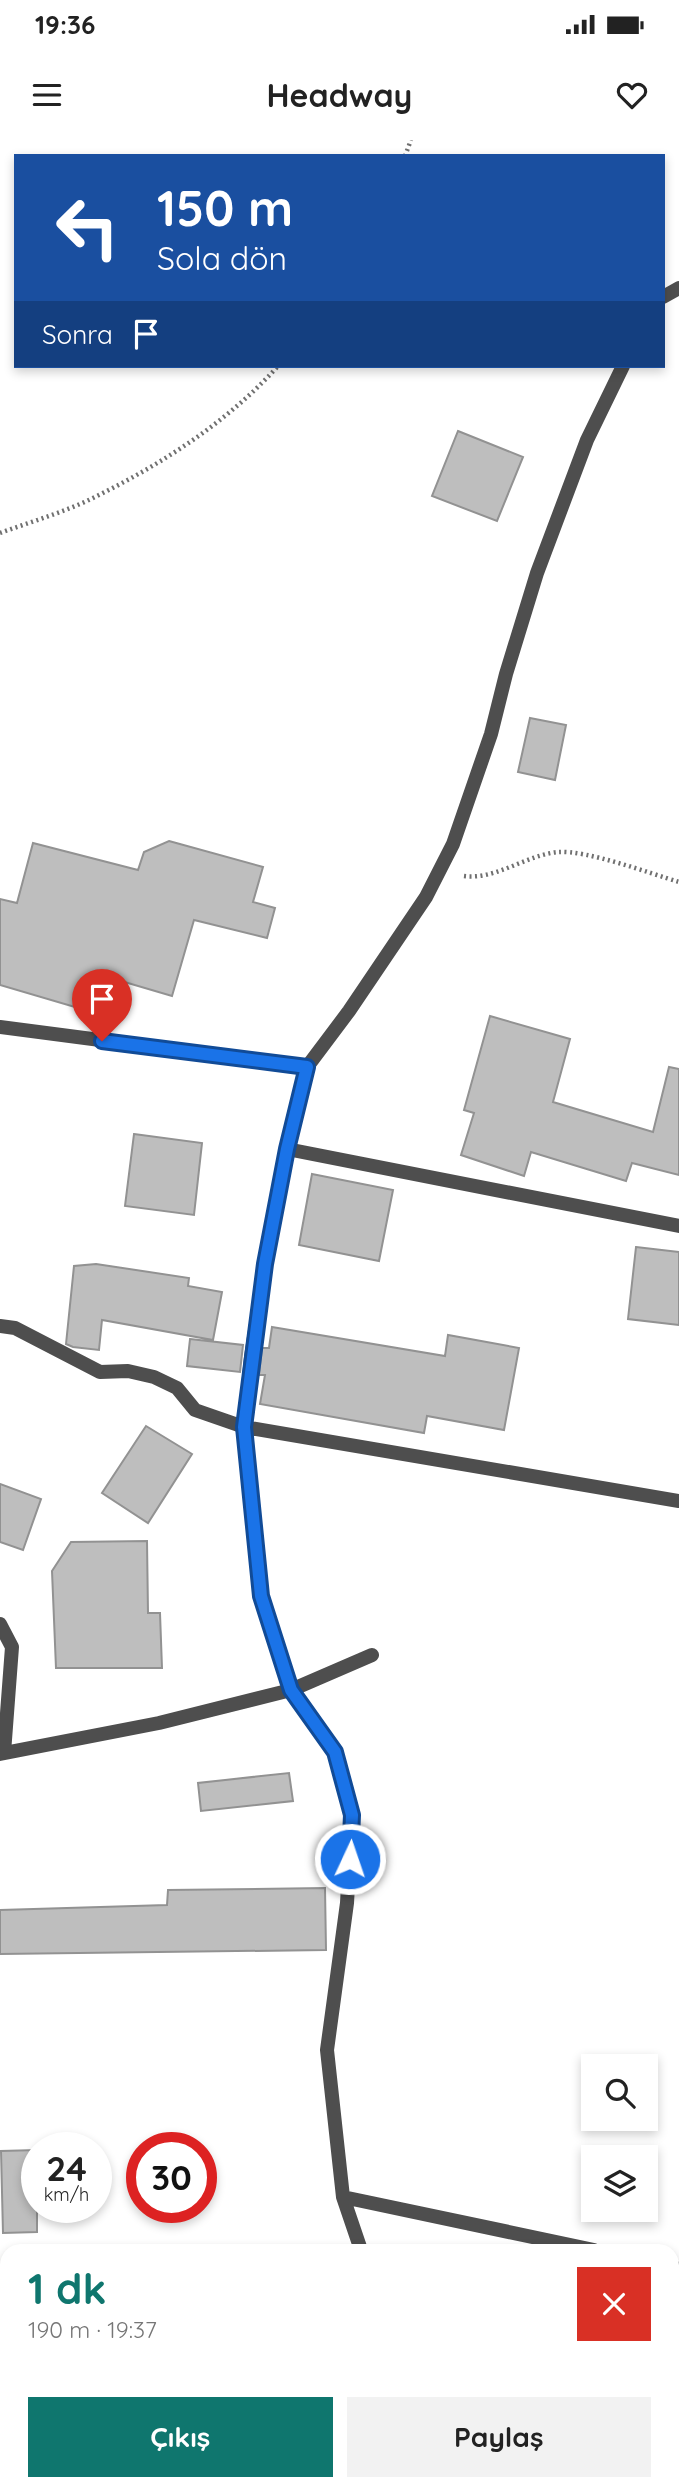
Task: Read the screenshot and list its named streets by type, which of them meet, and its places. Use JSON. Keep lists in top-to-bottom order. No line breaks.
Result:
{"page":{"status":"19:36","header":"Headway","turn":["150 m","Sola dön"],"then":"Sonra","speed":"24 km/h","limit":"30","heading":["1 dk","190 m · 19:37"],"buttons":["Çıkış","Paylaş"]}}
